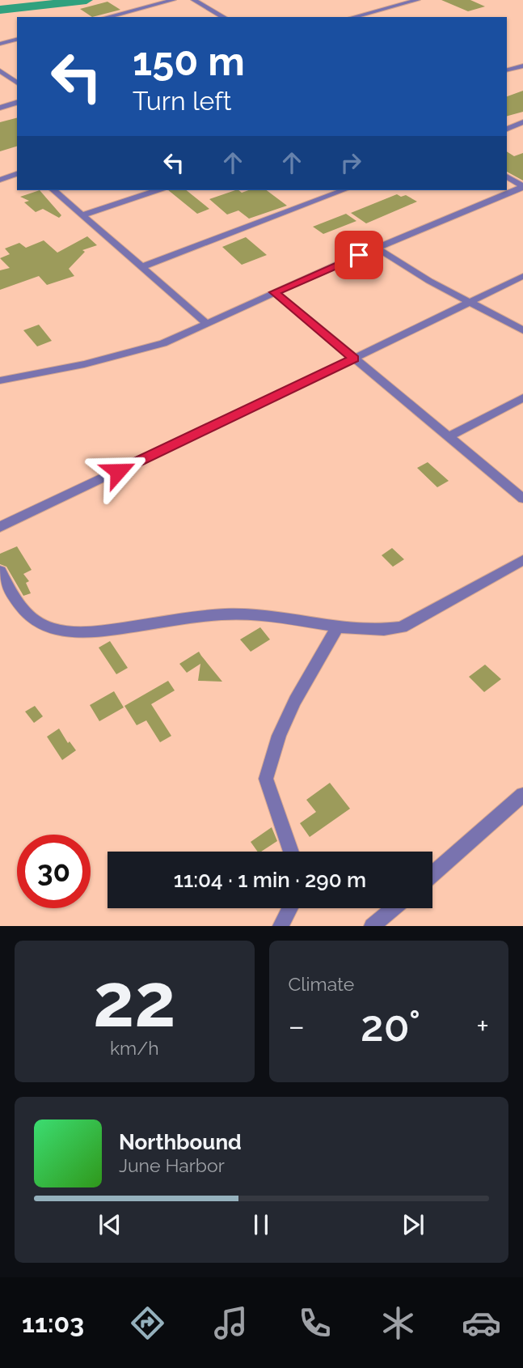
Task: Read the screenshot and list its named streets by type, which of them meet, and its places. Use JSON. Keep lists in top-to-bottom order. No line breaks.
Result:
{"page":{"turn":["150 m","Turn left"],"limit":"30","trip":"11:04 · 1 min · 290 m","tile":[["22","km/h"],"Climate"],"heat":["−","20°","+"],"song":["Northbound","June Harbor"],"tabs":"11:03"}}
